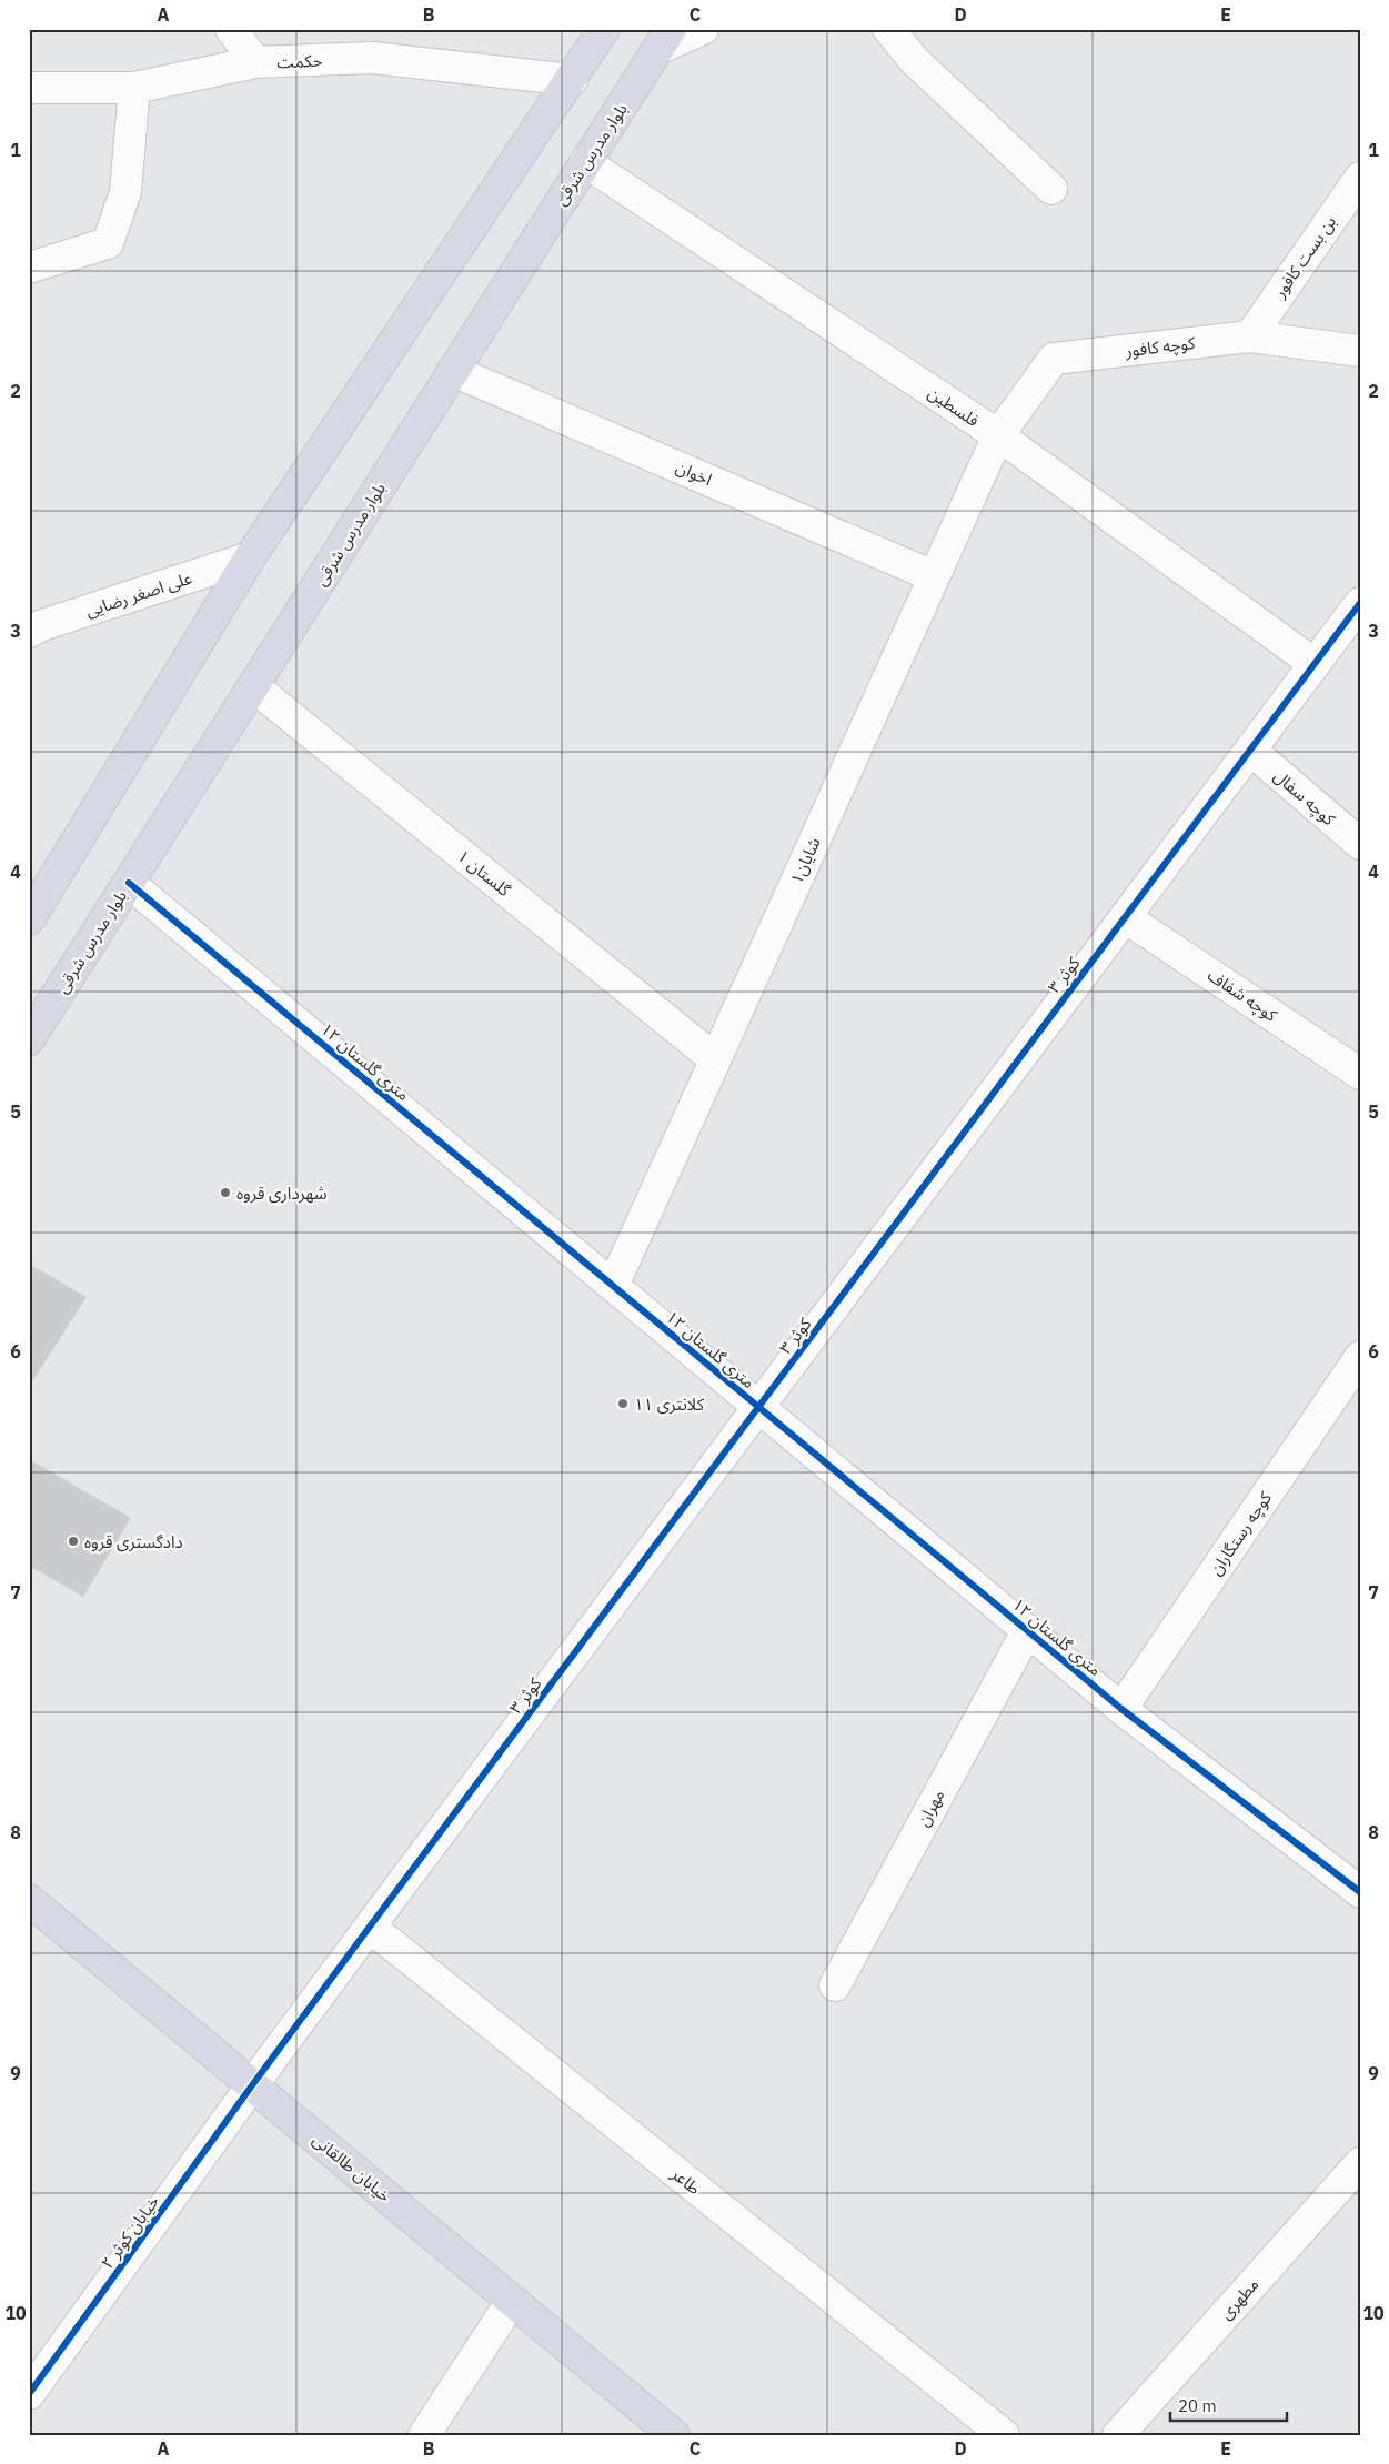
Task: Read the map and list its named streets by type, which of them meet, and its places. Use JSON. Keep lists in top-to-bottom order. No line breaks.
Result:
{"streets":{"main road":["بلوار مدرس شرقی","خیابان طالقانی"],"street":["حکمت","بن بست کافور","کوچه کافور","فلسطین","اخوان","علی اصغر رضایی","کوچه سفال","شایان۱","گلستان ۱","کوثر ۳","کوچه شفاف","۱۲ متری گلستان","کوچه رستگاران","مهران","طاعر","خیابان کوثر ۲","مطهری"]},"crossings":[["بلوار مدرس شرقی","فلسطین"],["بلوار مدرس شرقی","اخوان"],["بلوار مدرس شرقی","گلستان ۱"],["بلوار مدرس شرقی","۱۲ متری گلستان"],["بن بست کافور","کوچه کافور"],["کوچه کافور","فلسطین"],["کوچه کافور","شایان۱"],["فلسطین","شایان۱"],["فلسطین","کوثر ۳"],["اخوان","شایان۱"],["کوچه سفال","کوثر ۳"],["شایان۱","گلستان ۱"],["شایان۱","۱۲ متری گلستان"],["کوثر ۳","کوچه شفاف"],["کوثر ۳","۱۲ متری گلستان"],["کوثر ۳","خیابان طالقانی"],["کوثر ۳","طاعر"],["کوثر ۳","خیابان کوثر ۲"],["۱۲ متری گلستان","کوچه رستگاران"],["۱۲ متری گلستان","مهران"],["خیابان طالقانی","خیابان کوثر ۲"]],"places":["شهرداری قروه","کلانتری ۱۱","دادگستری قروه"],"scale_bar":"20 m","grid":{"columns":["A","B","C","D","E"],"rows":["1","2","3","4","5","6","7","8","9","10"]}}
